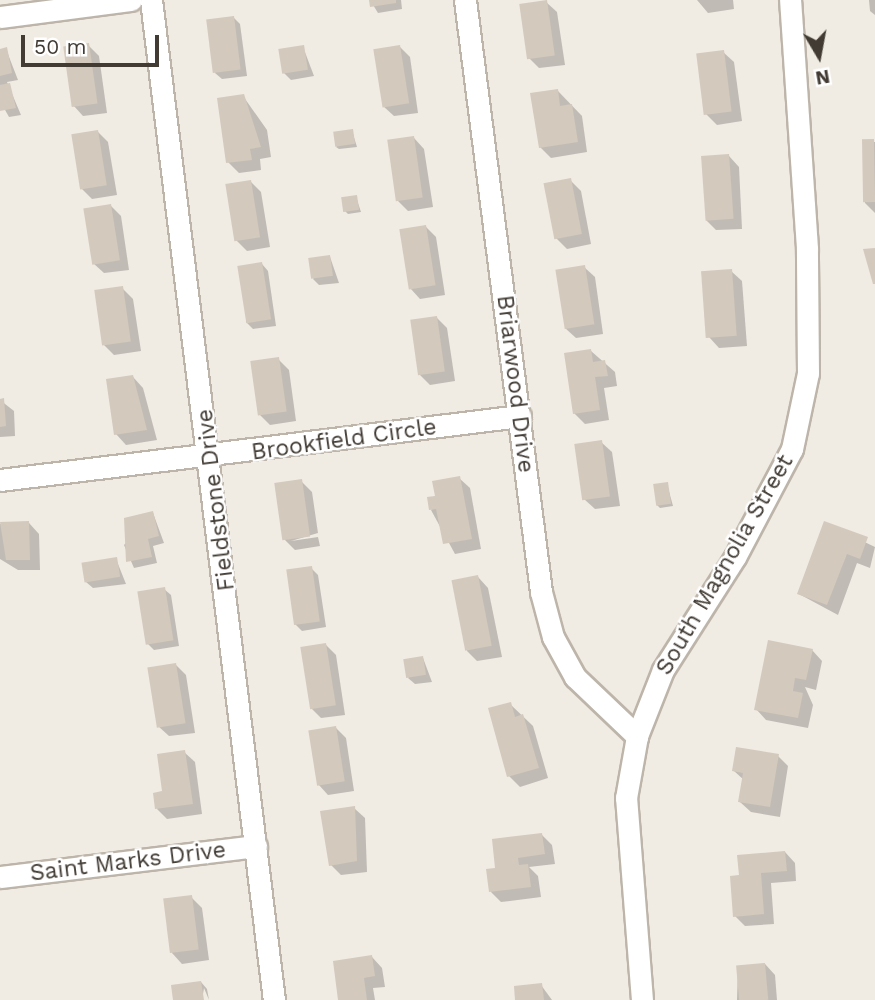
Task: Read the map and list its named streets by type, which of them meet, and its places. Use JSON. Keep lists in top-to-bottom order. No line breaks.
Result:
{"streets":{"street":["Briarwood Drive","Brookfield Circle","Fieldstone Drive","South Magnolia Street","Saint Marks Drive"]},"crossings":[["Briarwood Drive","Brookfield Circle"],["Briarwood Drive","South Magnolia Street"],["Brookfield Circle","Fieldstone Drive"],["Fieldstone Drive","Saint Marks Drive"]],"scale_bar":"50 m","north":"bottom"}
